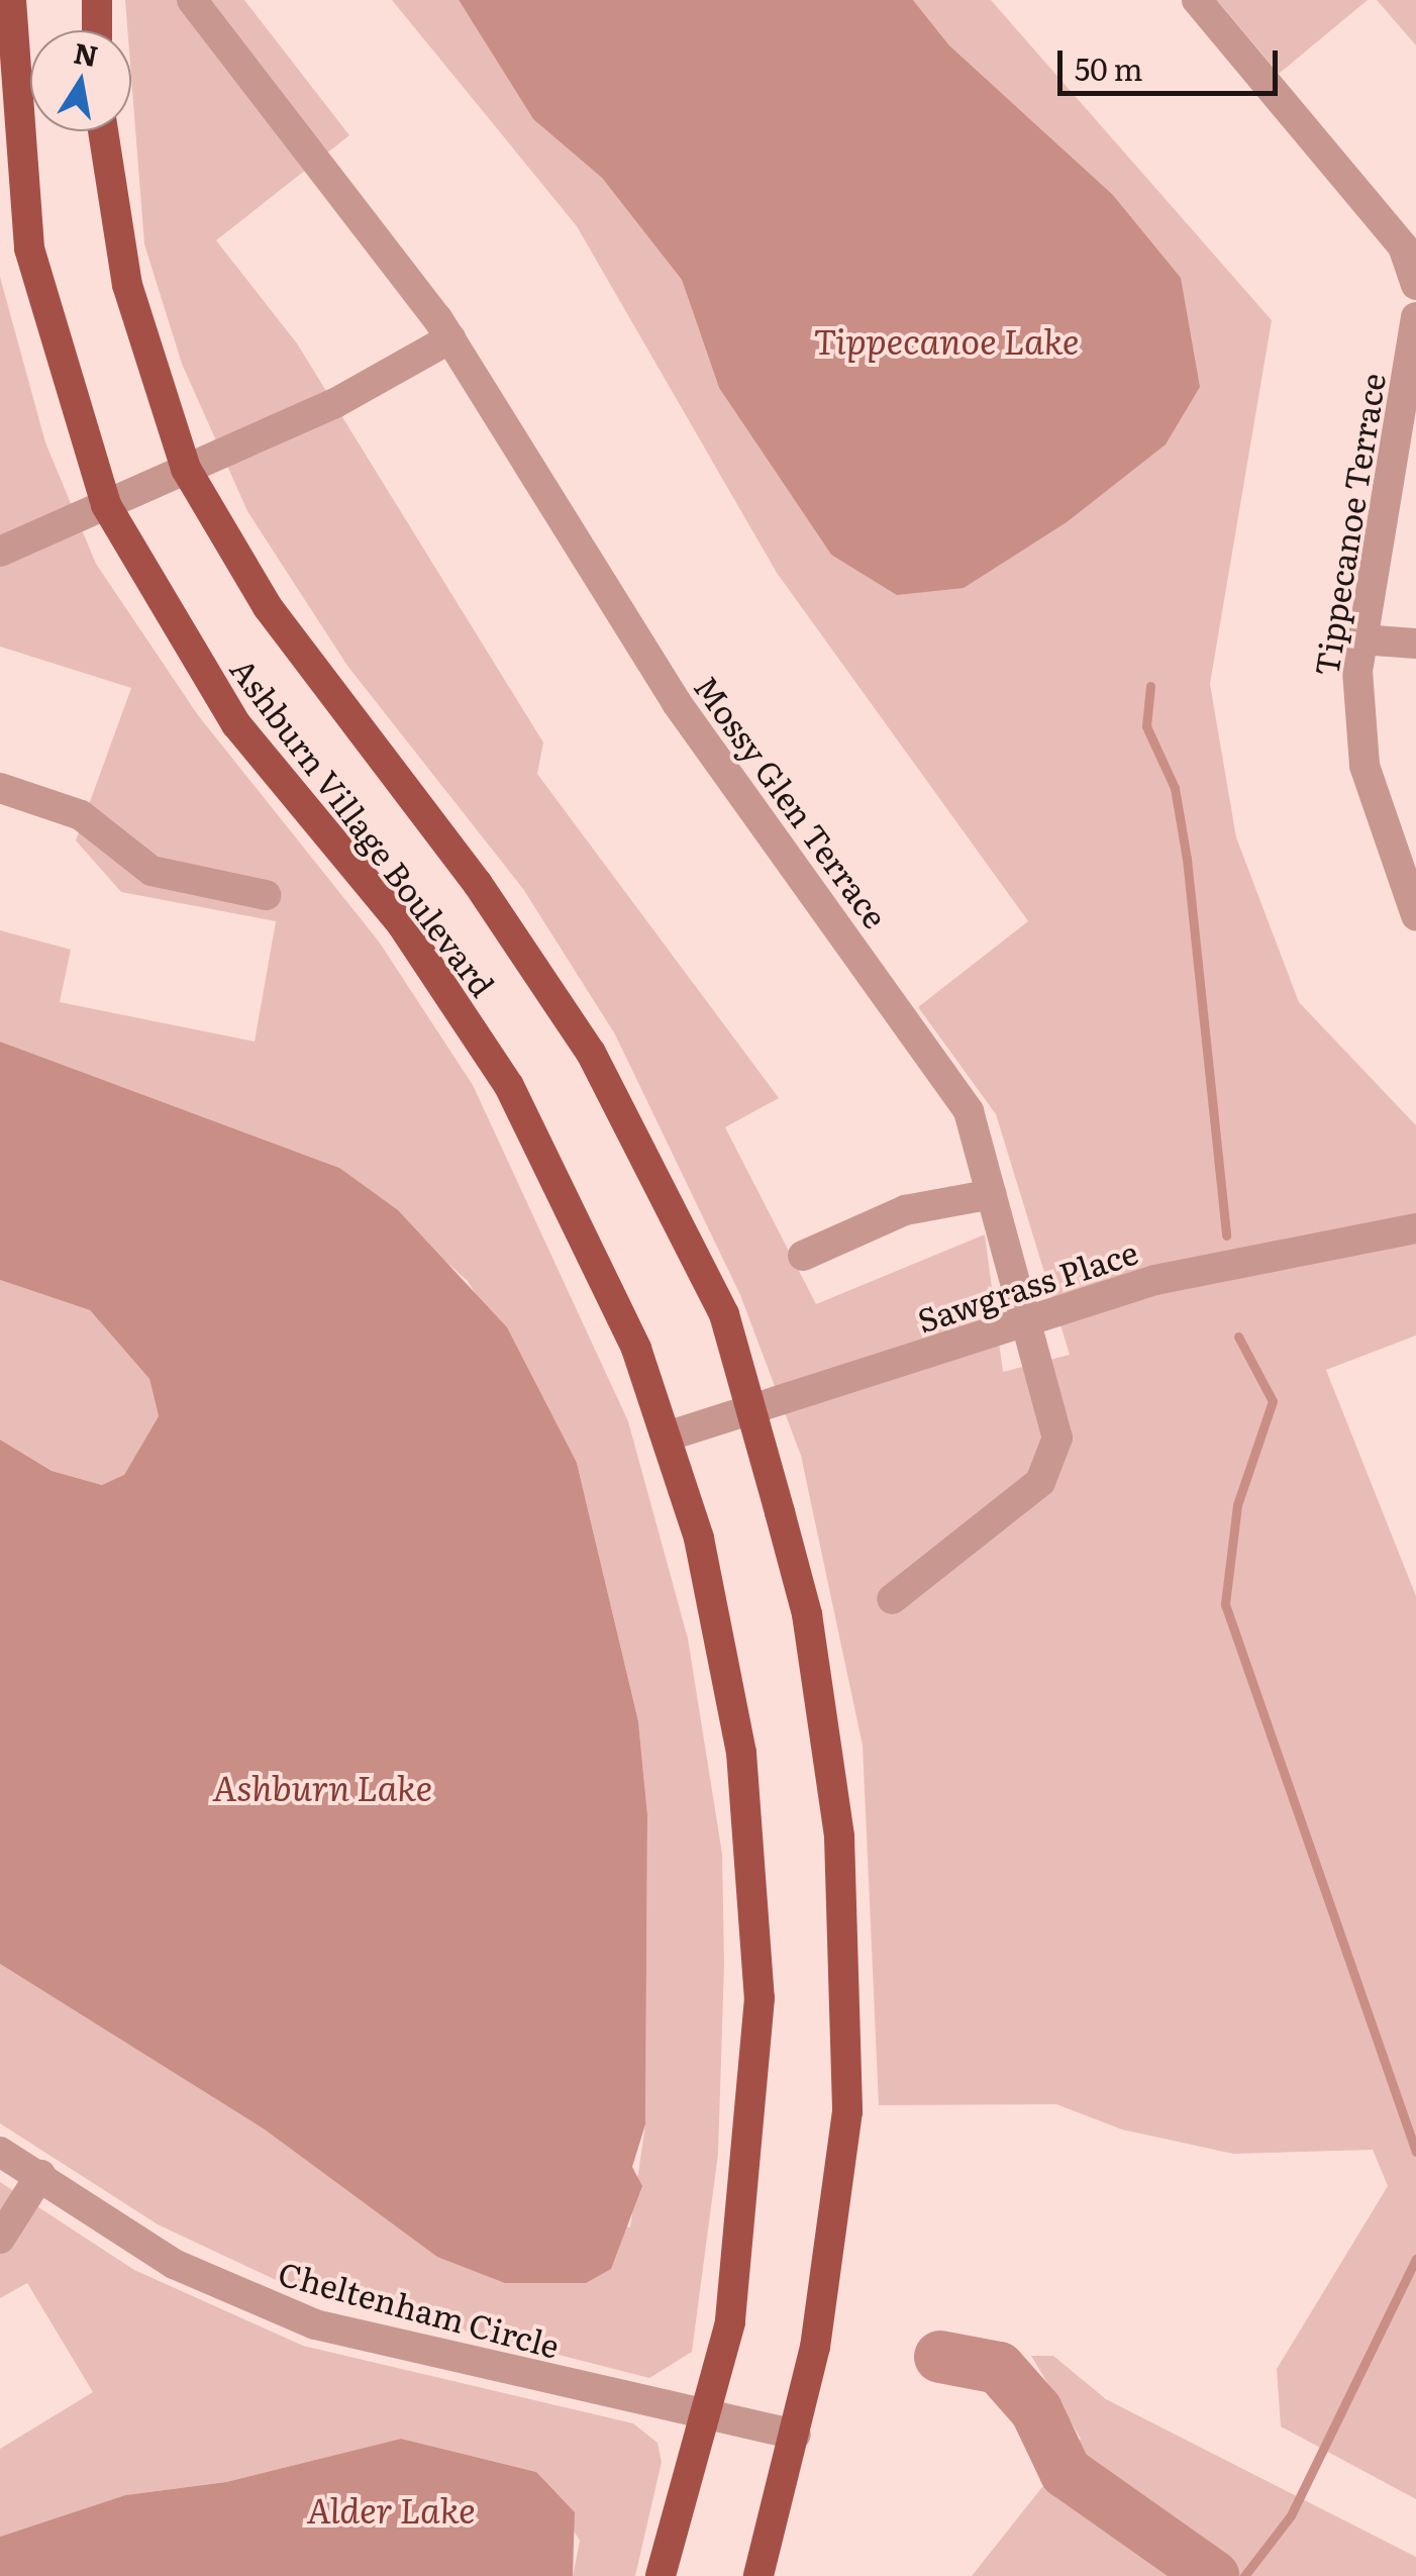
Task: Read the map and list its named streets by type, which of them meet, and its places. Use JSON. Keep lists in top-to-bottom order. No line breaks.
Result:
{"streets":{"main road":["Ashburn Village Boulevard"],"street":["Tippecanoe Terrace","Mossy Glen Terrace","Sawgrass Place","Cheltenham Circle"]},"crossings":[["Mossy Glen Terrace","Sawgrass Place"],["Ashburn Village Boulevard","Sawgrass Place"],["Ashburn Village Boulevard","Cheltenham Circle"]],"water":["Tippecanoe Lake","Ashburn Lake","Alder Lake"],"scale_bar":"50 m","north":"top"}
